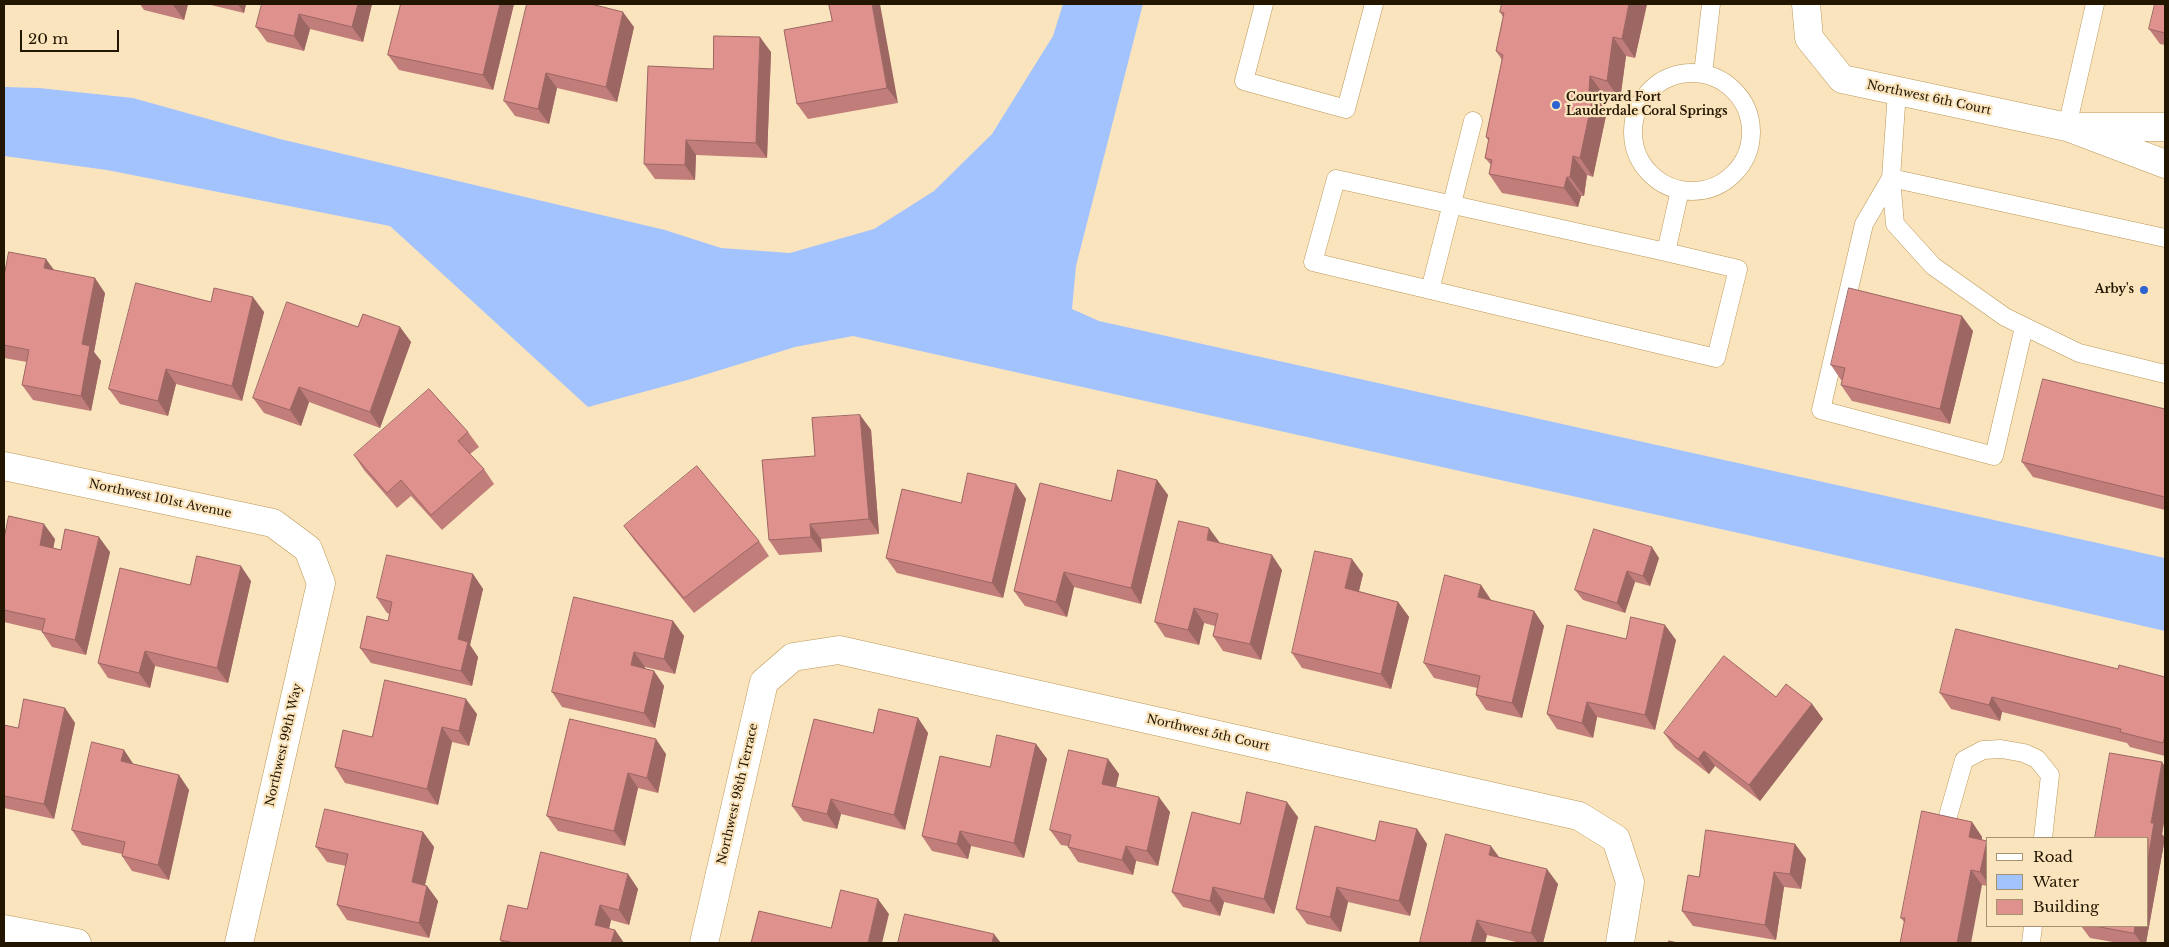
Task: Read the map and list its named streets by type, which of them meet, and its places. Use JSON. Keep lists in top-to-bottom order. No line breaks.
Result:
{"streets":{"street":["Northwest 6th Court","Northwest 101st Avenue","Northwest 5th Court","Northwest 99th Way","Northwest 98th Terrace"]},"crossings":[["Northwest 101st Avenue","Northwest 99th Way"],["Northwest 5th Court","Northwest 98th Terrace"]],"places":["Courtyard Fort Lauderdale Coral Springs","Arby's"],"legend":["Road","Water","Building"],"scale_bar":"20 m"}
